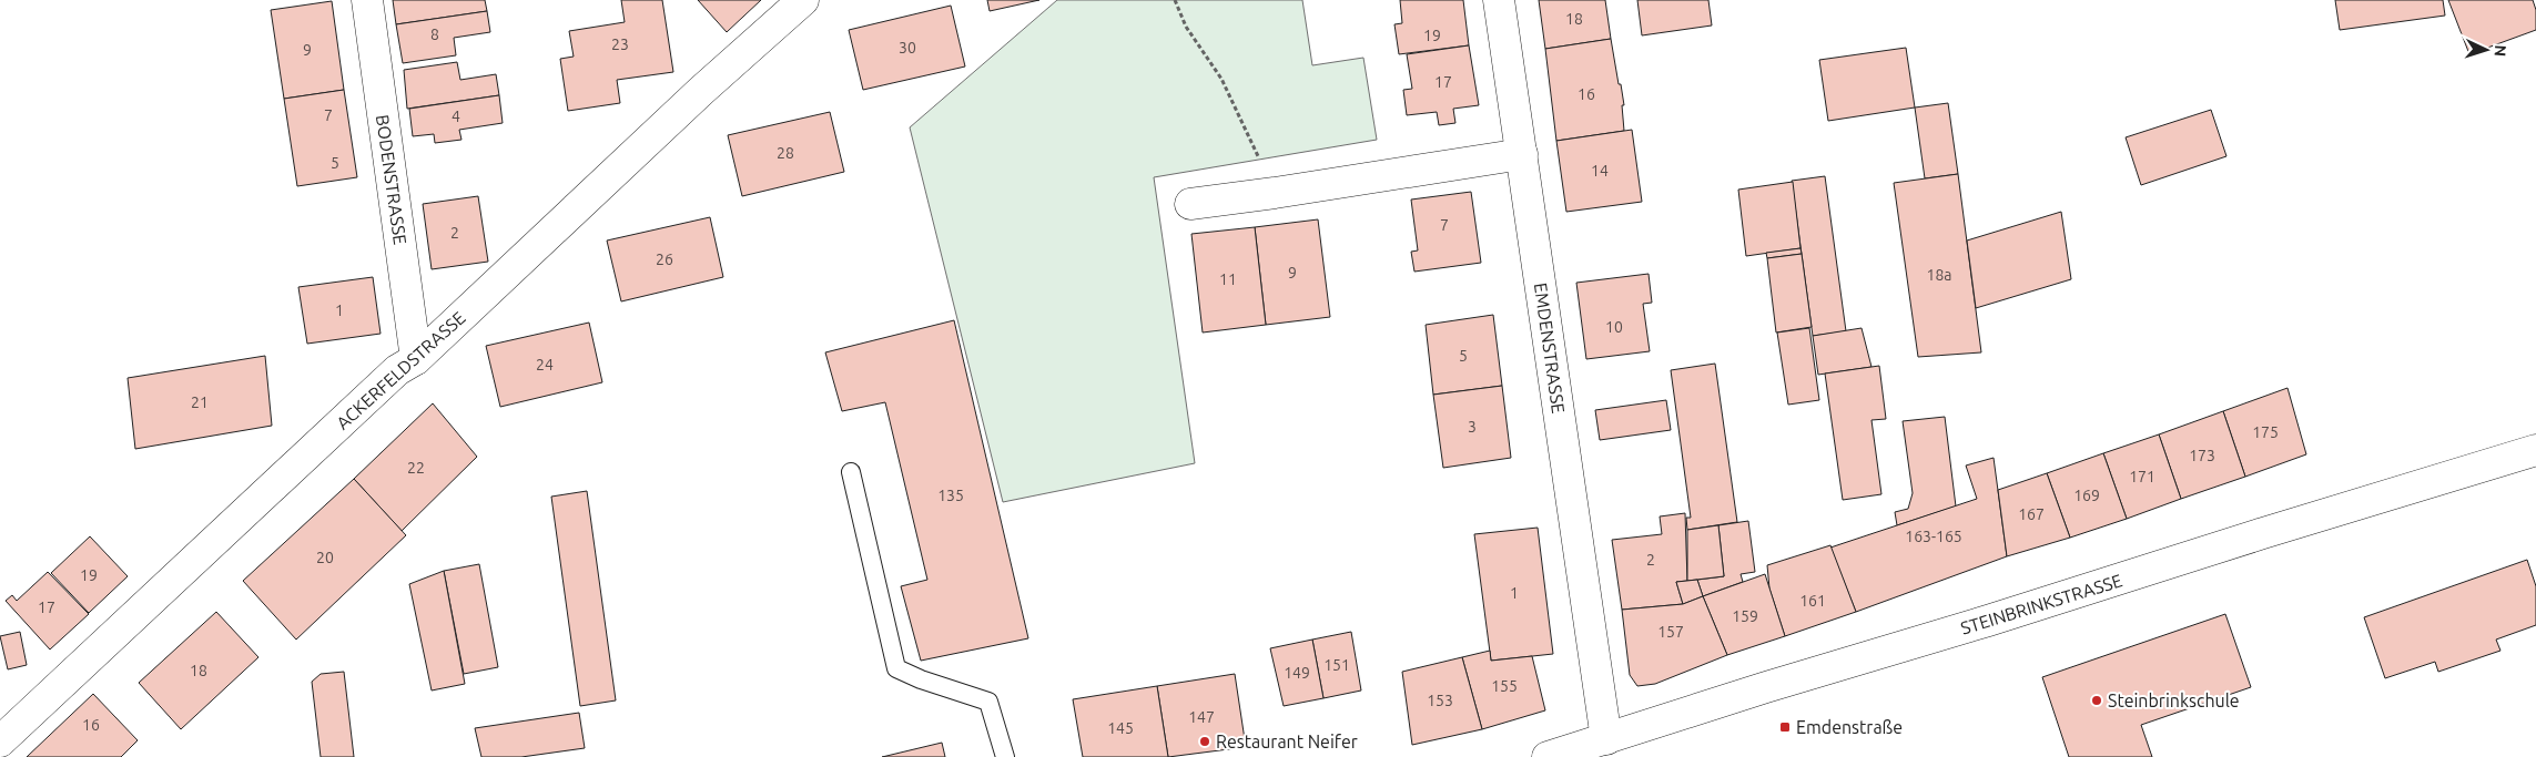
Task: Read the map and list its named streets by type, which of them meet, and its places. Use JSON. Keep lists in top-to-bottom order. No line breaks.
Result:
{"streets":{"street":["BODENSTRASSE","EMDENSTRASSE","ACKERFELDSTRASSE","STEINBRINKSTRASSE"]},"crossings":[["BODENSTRASSE","ACKERFELDSTRASSE"],["EMDENSTRASSE","STEINBRINKSTRASSE"]],"places":{"other":["Steinbrinkschule","Restaurant Neifer"],"transit":["Emdenstraße"]},"house_numbers":["18","8","19","23","30","9","17","16","7","4","28","5","14","7","2","26","9","18a","11","1","10","5","24","21","3","175","173","22","171","135","169","167","163-165","20","2","19","1","161","17","159","157","151","18","149","155","153","147","16","145"],"north":"right"}
